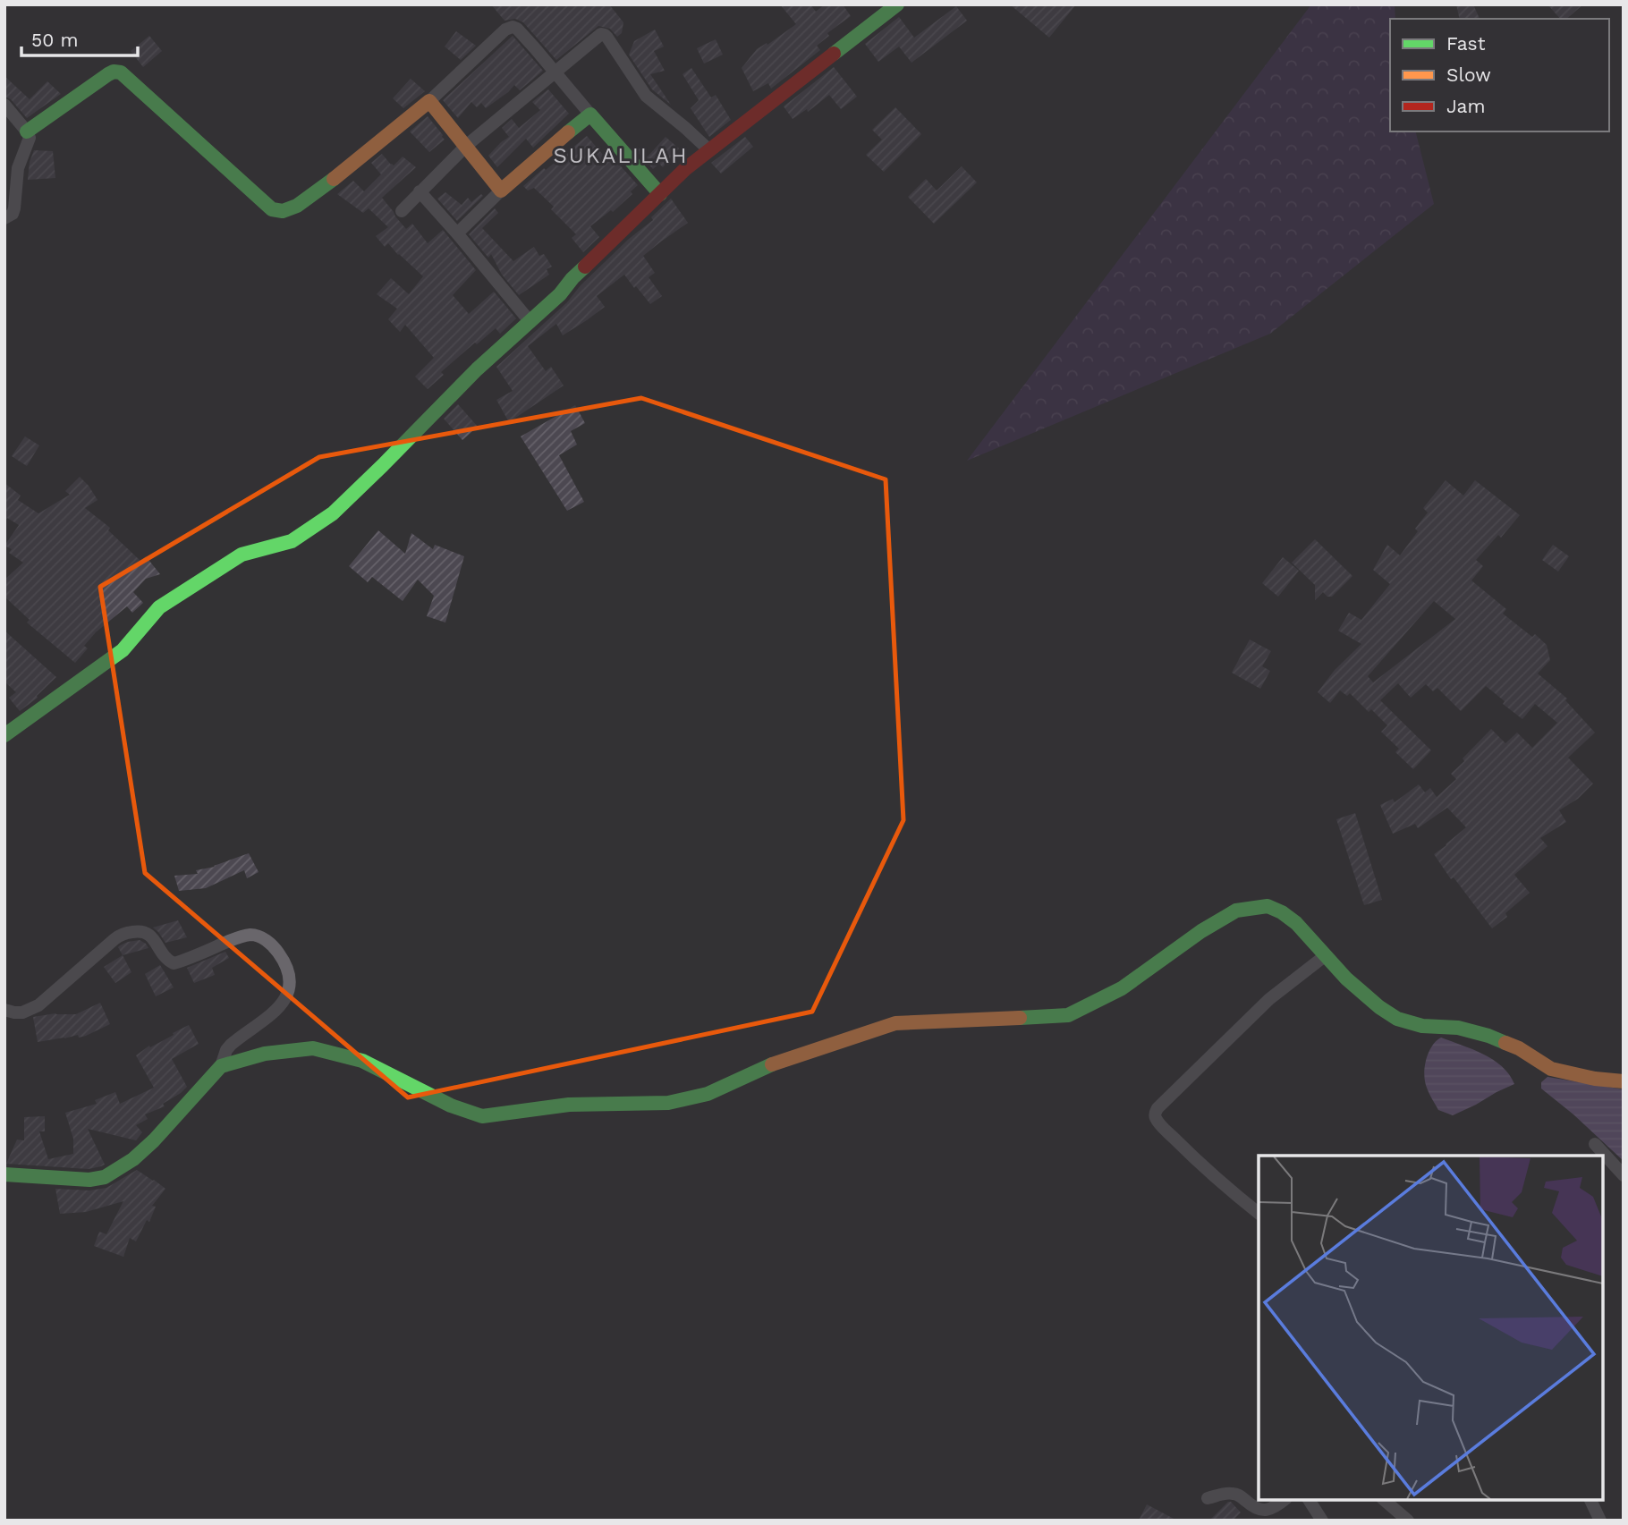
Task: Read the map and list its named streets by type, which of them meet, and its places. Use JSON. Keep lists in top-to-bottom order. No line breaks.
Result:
{"districts":["SUKALILAH"],"legend":["Fast","Slow","Jam"],"scale_bar":"50 m"}
